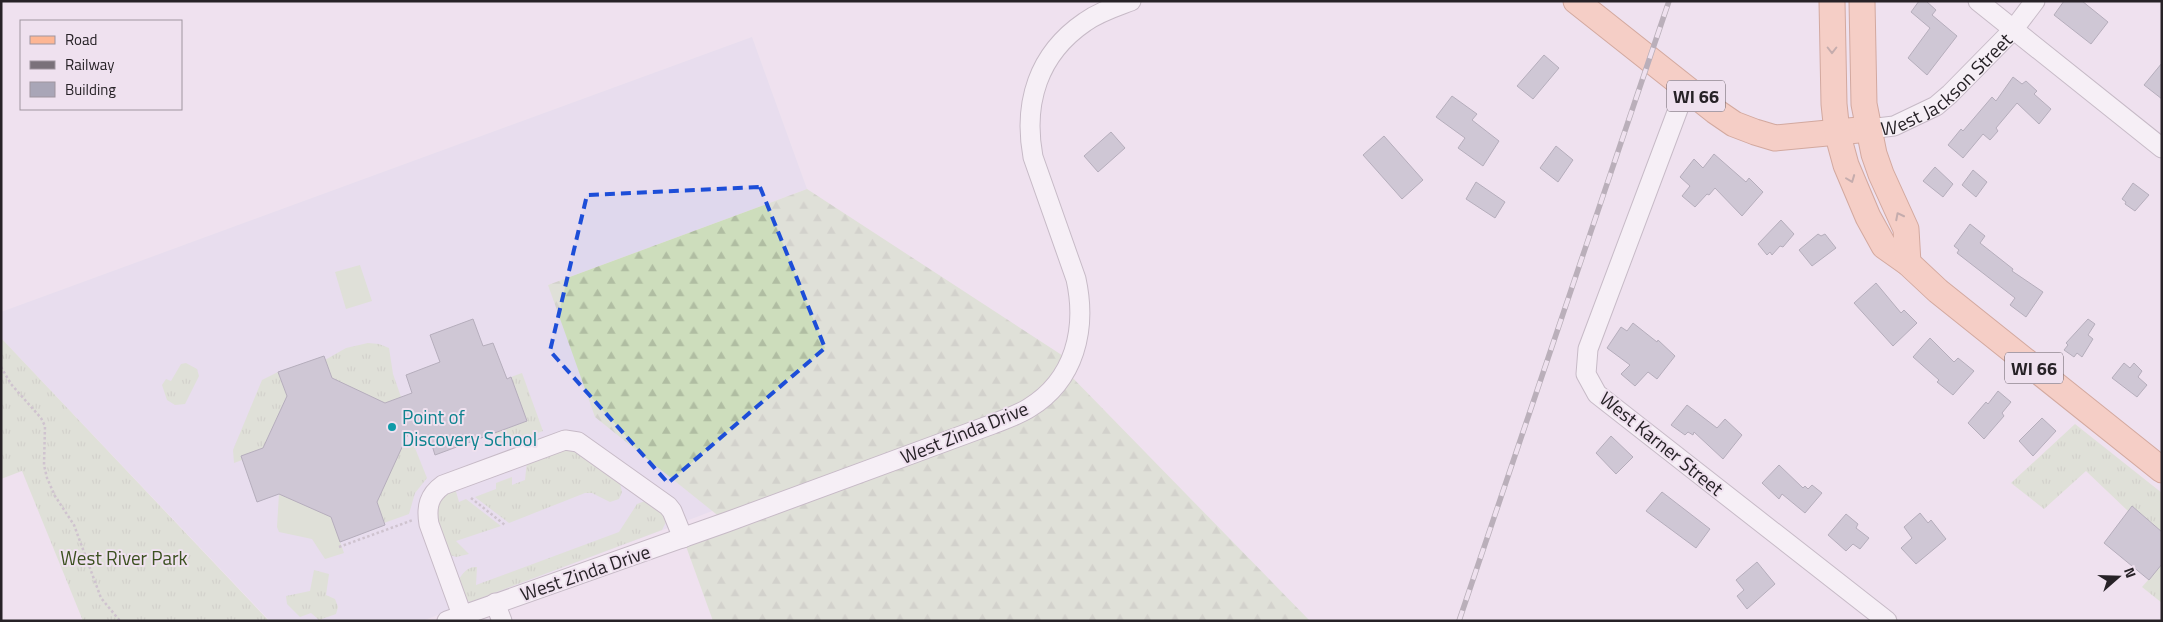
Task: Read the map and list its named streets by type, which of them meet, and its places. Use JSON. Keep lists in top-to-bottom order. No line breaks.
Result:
{"streets":{"main road":["West Jackson Street","WI 66"],"street":["West Zinda Drive","West Karner Street"]},"crossings":[["West Jackson Street","WI 66"],["WI 66","West Karner Street"]],"parks":["West River Park"],"places":["Point of Discovery School"],"legend":["Road","Railway","Building"],"north":"right"}
